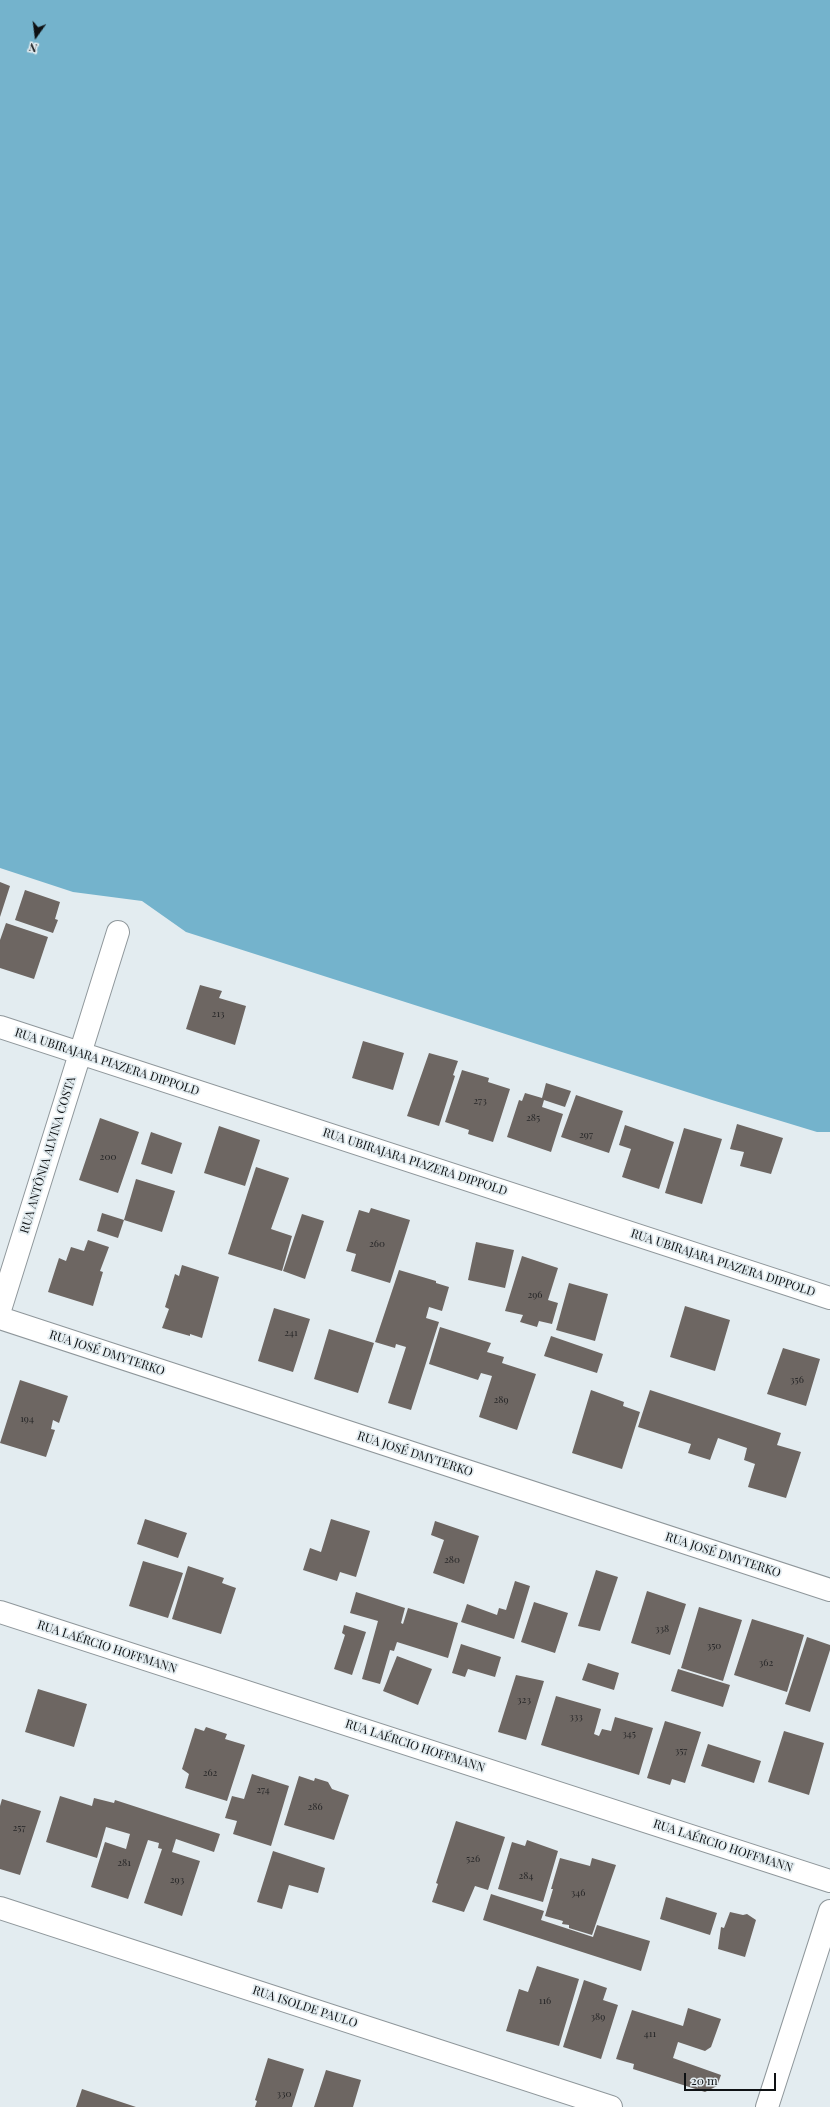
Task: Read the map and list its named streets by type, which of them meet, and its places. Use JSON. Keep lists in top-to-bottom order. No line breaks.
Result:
{"streets":{"street":["RUA UBIRAJARA PIAZERA DIPPOLD","RUA ANTÔNIA ALVINA COSTA","RUA JOSÉ DMYTERKO","RUA LAÉRCIO HOFFMANN","RUA ISOLDE PAULO"]},"crossings":[["RUA UBIRAJARA PIAZERA DIPPOLD","RUA ANTÔNIA ALVINA COSTA"]],"house_numbers":["213","273","285","297","200","260","296","241","356","289","194","280","338","350","362","323","333","345","357","262","274","286","257","526","281","284","293","346","116","389","411","330"],"scale_bar":"20 m","north":"bottom"}
